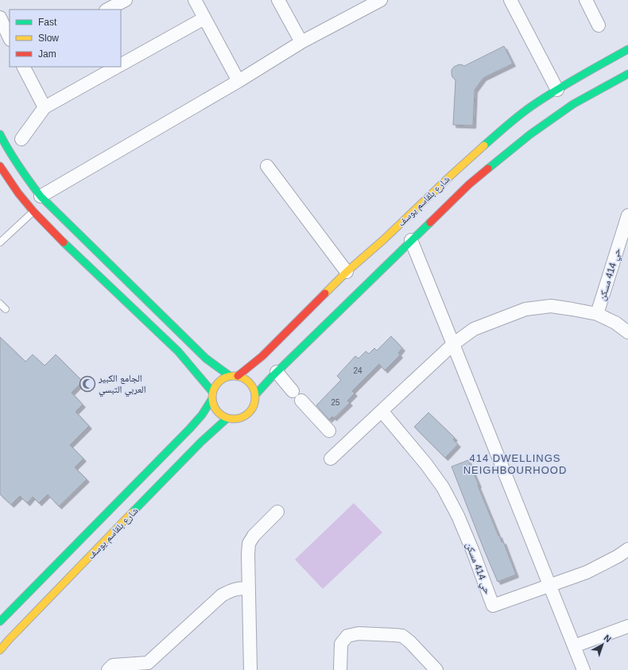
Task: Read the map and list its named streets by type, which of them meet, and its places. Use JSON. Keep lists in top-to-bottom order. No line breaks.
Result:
{"streets":{"main road":["شارع بلقاسم يوسف"],"street":["حي 414 مسكن"]},"districts":["414 DWELLINGS NEIGHBOURHOOD"],"places":{"mosque":["الجامع الكبير العربي التبسي"]},"house_numbers":["24","25"],"legend":["Fast","Slow","Jam"],"north":"top right"}
